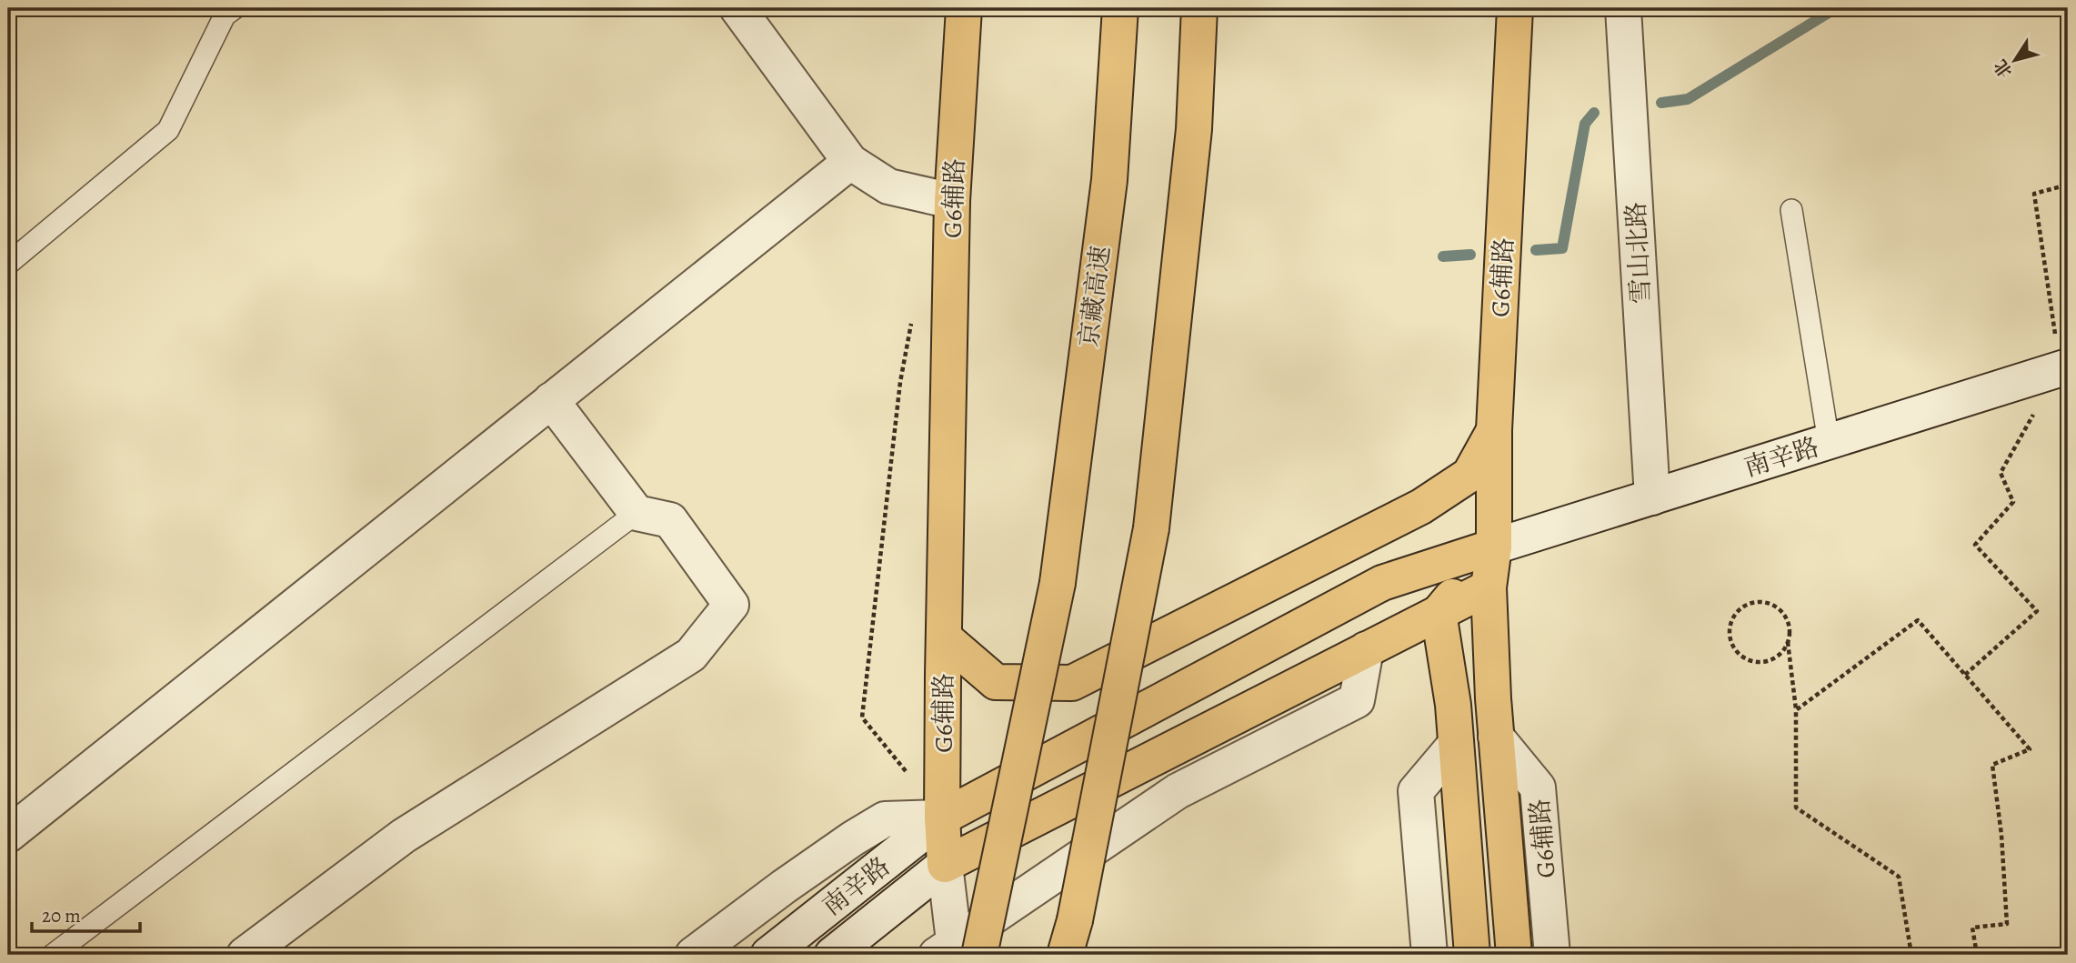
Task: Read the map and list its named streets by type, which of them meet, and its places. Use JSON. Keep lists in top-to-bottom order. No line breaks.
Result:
{"streets":{"main road":["G6辅路","京藏高速"],"street":["雪山北路","南辛路"]},"crossings":[["G6辅路","南辛路"],["雪山北路","南辛路"]],"scale_bar":"20 m","north":"bottom left"}
